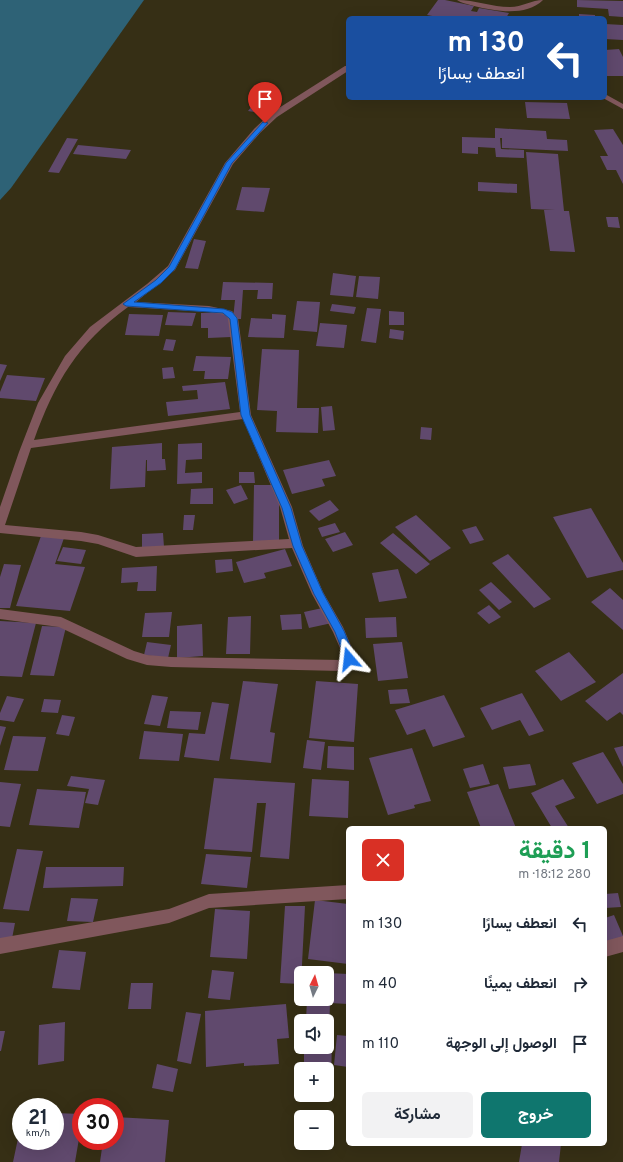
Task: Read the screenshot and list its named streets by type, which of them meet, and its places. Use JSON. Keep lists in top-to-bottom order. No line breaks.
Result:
{"north":"top","page":{"turn":["130 m","انعطف يسارًا"],"heading":["1 دقيقة","280 m · 18:12"],"list":[{"name":"انعطف يسارًا","value":"130 m"},{"name":"انعطف يمينًا","value":"40 m"},{"name":"الوصول إلى الوجهة","value":"110 m"}],"map_buttons":["+","−"],"buttons":["خروج","مشاركة"],"speed":"21 km/h","limit":"30"}}
